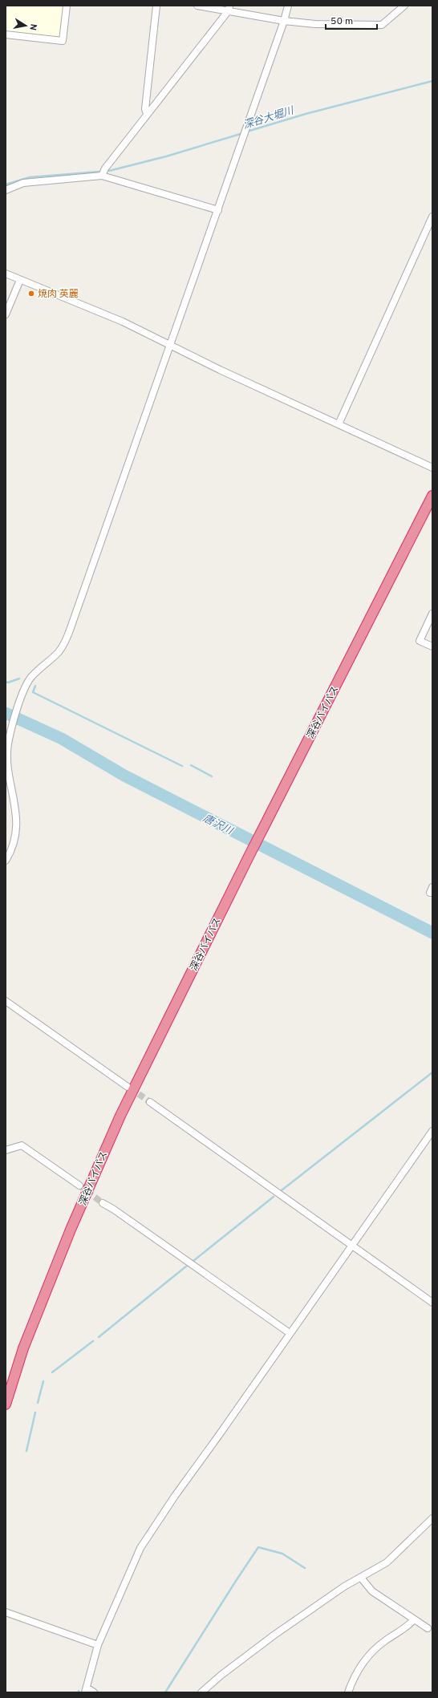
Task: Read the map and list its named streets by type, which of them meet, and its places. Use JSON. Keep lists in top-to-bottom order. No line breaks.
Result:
{"streets":{"highway":["深谷バイパス"]},"water":["深谷大堀川","唐沢川"],"places":["焼肉 英麗"],"scale_bar":"50 m","north":"right"}
